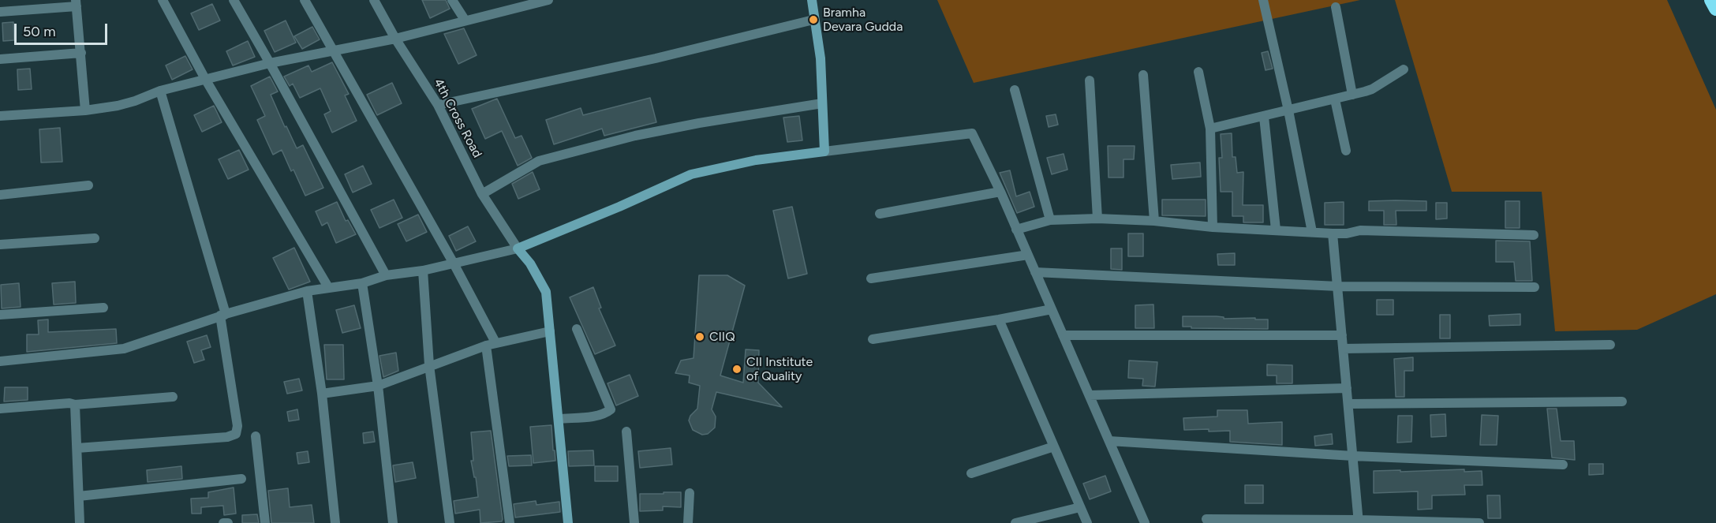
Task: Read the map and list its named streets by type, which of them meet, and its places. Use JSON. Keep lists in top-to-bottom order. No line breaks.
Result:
{"streets":{"street":["4th Cross Road"]},"places":["Bramha Devara Gudda","CIIQ","CII Institute of Quality"],"scale_bar":"50 m"}
